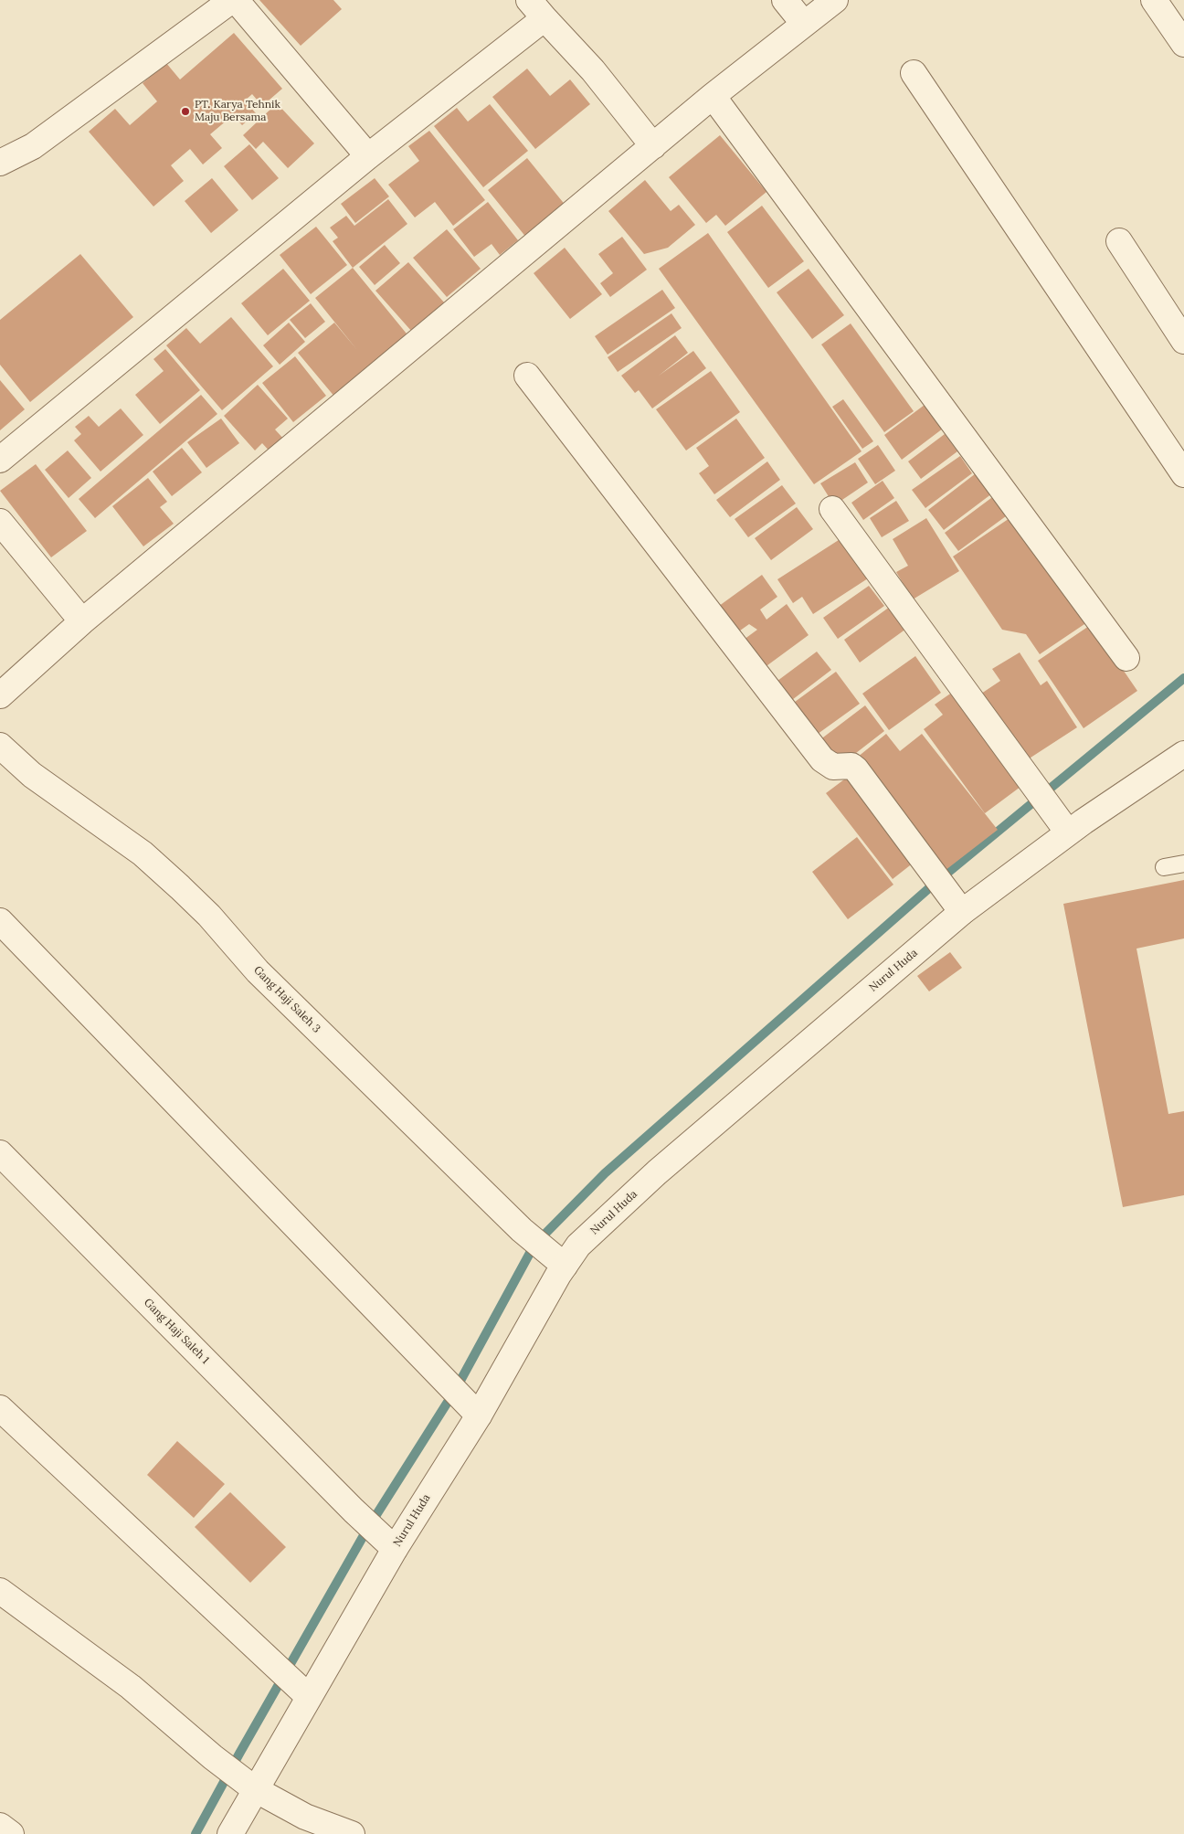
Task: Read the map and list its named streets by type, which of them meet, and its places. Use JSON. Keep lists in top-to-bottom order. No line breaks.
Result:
{"streets":{"street":["Nurul Huda","Gang Haji Saleh 3","Gang Haji Saleh 1"]},"crossings":[["Nurul Huda","Gang Haji Saleh 3"],["Nurul Huda","Gang Haji Saleh 1"]],"places":["PT. Karya Tehnik Maju Bersama"]}
